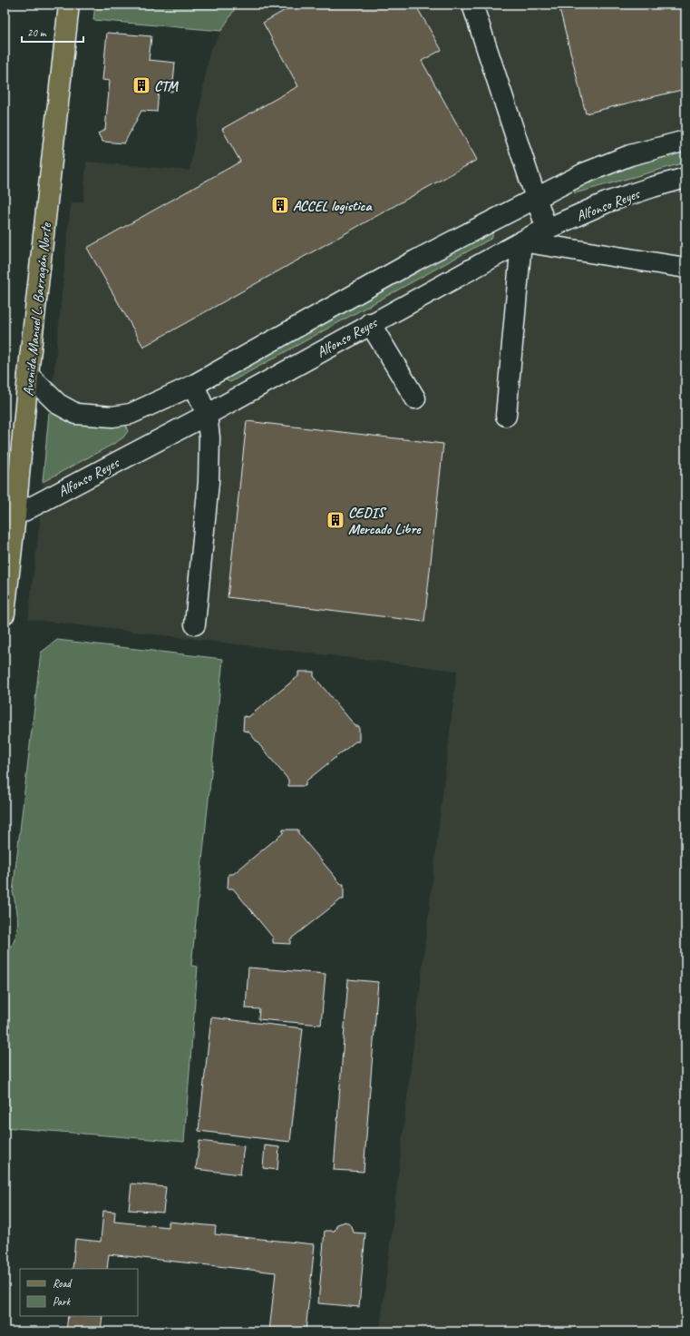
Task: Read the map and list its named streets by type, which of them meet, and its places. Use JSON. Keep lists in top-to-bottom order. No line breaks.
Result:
{"streets":{"main road":["Avenida Manuel L. Barragán Norte"],"lane":["Alfonso Reyes"]},"crossings":[["Alfonso Reyes","Avenida Manuel L. Barragán Norte"]],"places":{"building":["CTM","ACCEL logistica","CEDIS Mercado Libre"]},"legend":["Road","Park"],"scale_bar":"20 m"}
